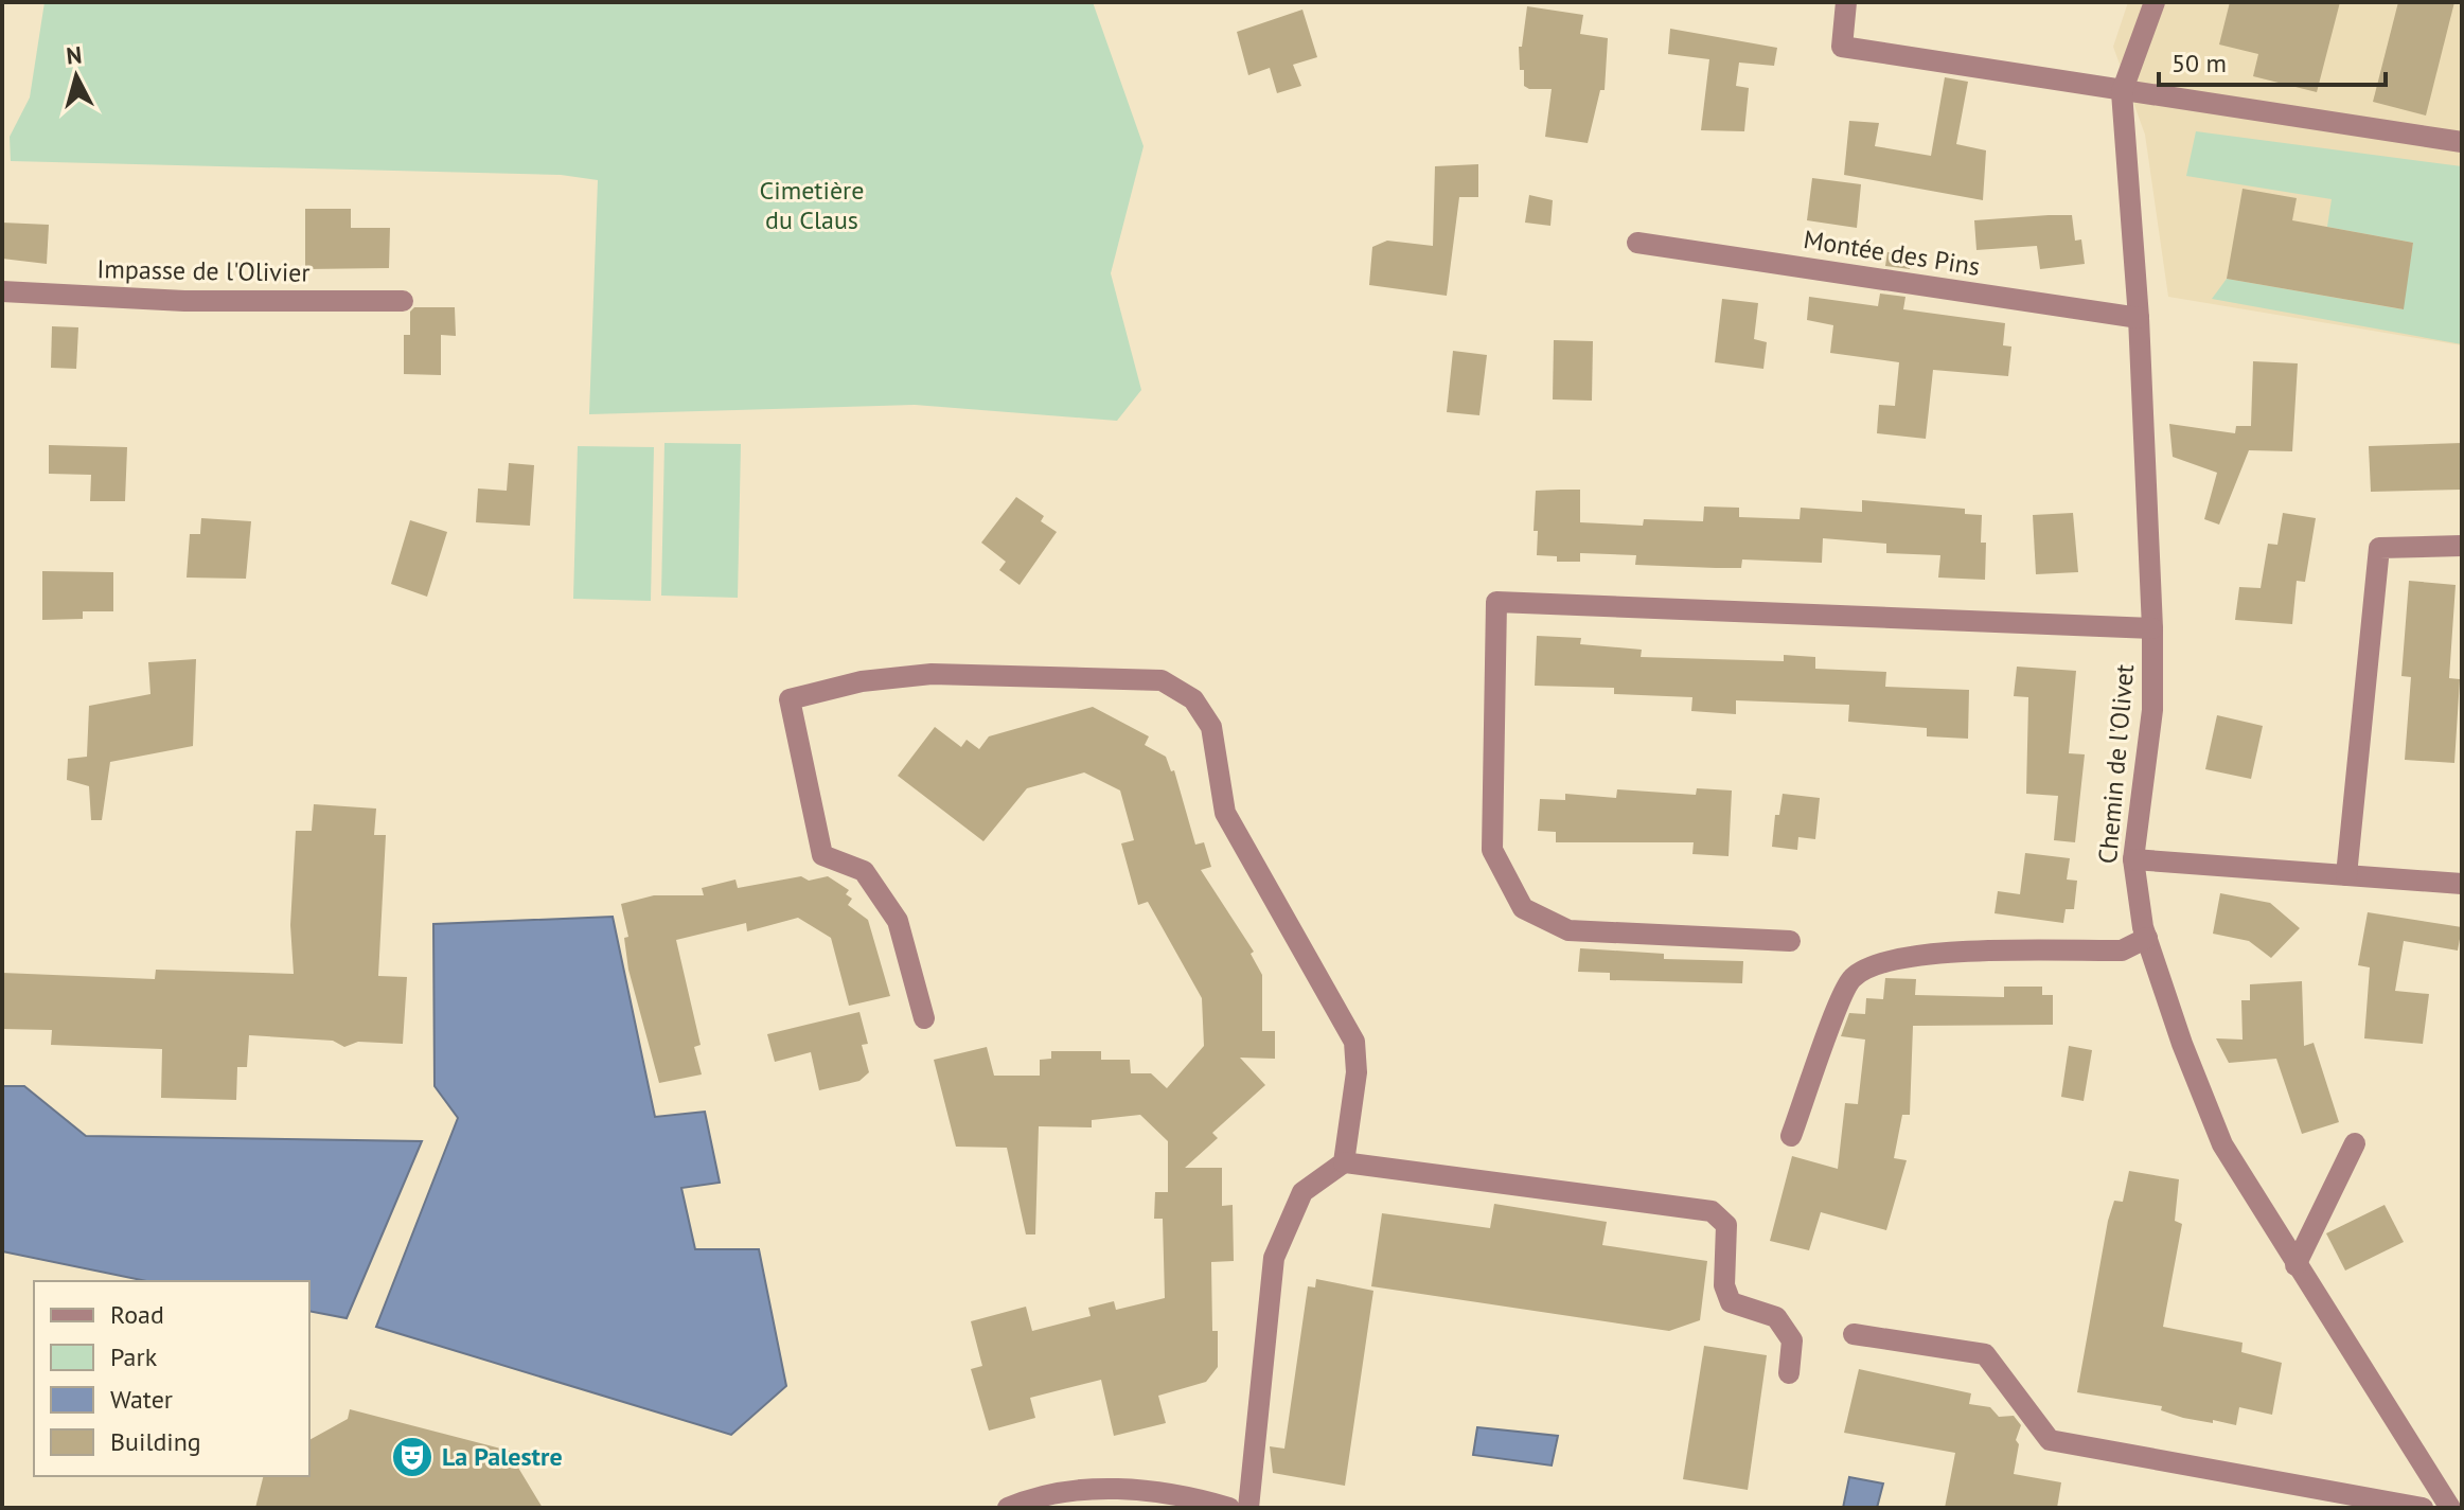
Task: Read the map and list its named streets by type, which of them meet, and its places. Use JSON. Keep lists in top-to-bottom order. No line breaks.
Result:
{"streets":{"street":["Montée des Pins","Impasse de l'Olivier","Chemin de l'Olivet"]},"crossings":[["Montée des Pins","Chemin de l'Olivet"]],"parks":["Cimetière du Claus"],"places":{"theatre":["La Palestre"]},"legend":["Road","Park","Water","Building"],"scale_bar":"50 m","north":"top"}
